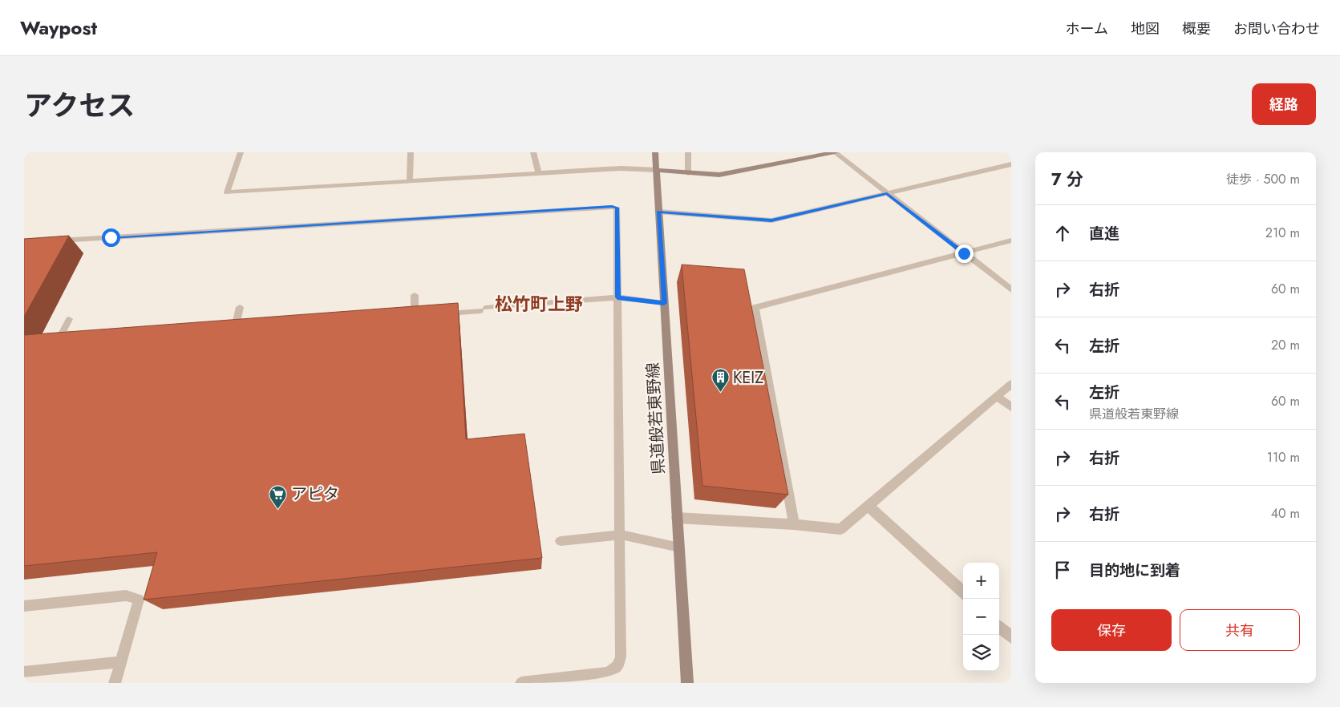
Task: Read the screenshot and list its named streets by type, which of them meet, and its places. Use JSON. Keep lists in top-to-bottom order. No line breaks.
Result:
{"streets":{"main road":["県道般若東野線"]},"districts":["松竹町上野"],"places":{"building":["KEIZ"],"supermarket":["アピタ"]},"page":{"header":"Waypost","nav":["ホーム","地図","概要","お問い合わせ"],"title":"アクセス","buttons":["経路",["保存","共有"]],"heading":["7 分","徒歩 · 500 m"],"list":[["直進","210 m"],["右折","60 m"],["左折","20 m"],["左折","県道般若東野線","60 m"],["右折","110 m"],["右折","40 m"],"目的地に到着"],"map_buttons":["+","−"]}}
